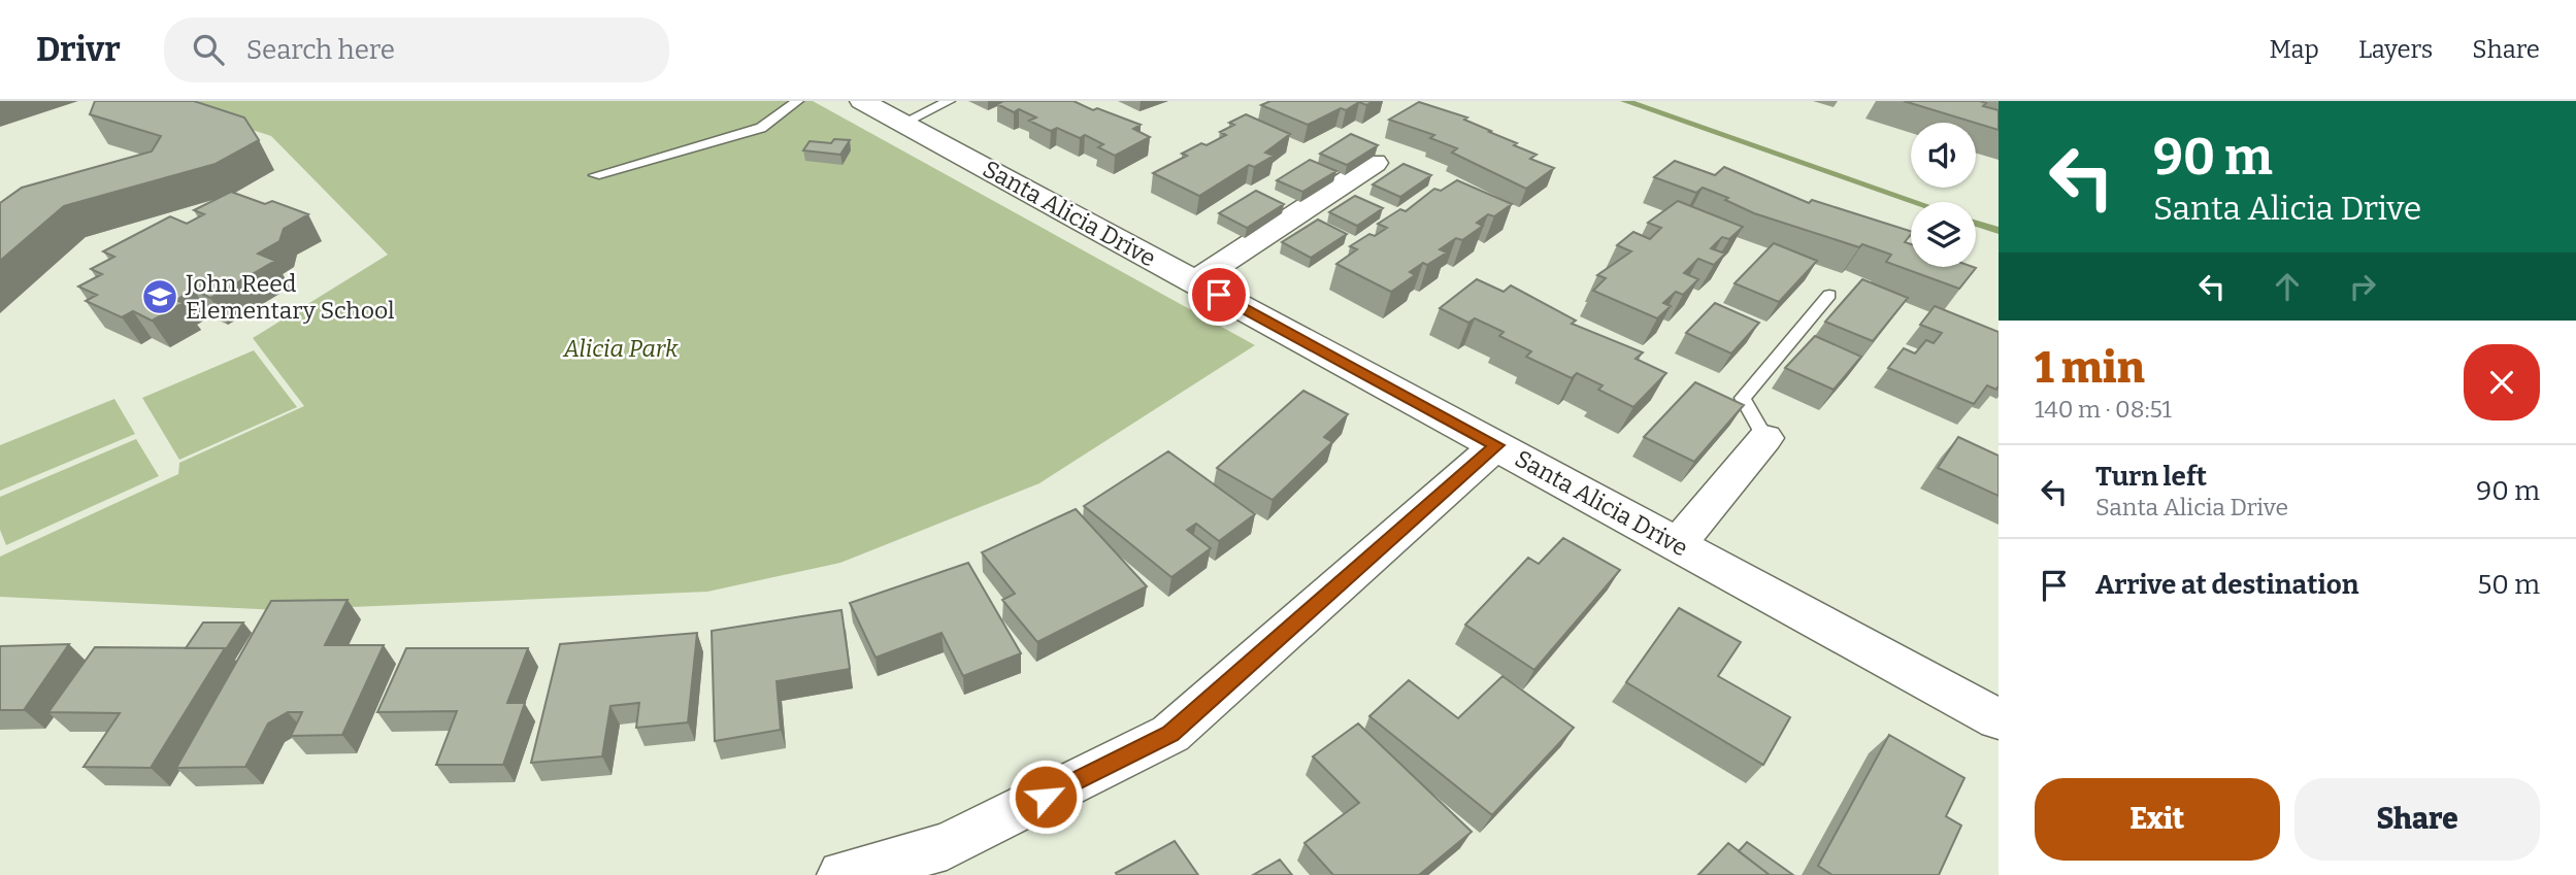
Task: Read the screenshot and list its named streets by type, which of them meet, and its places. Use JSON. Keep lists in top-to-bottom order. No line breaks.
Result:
{"streets":{"street":["Santa Alicia Drive"]},"parks":["Alicia Park"],"places":{"school or university":["John Reed Elementary School"]},"page":{"header":"Drivr","search":"Search here","nav":["Map","Layers","Share"],"turn":["90 m","Santa Alicia Drive"],"heading":["1 min","140 m · 08:51"],"list":[{"name":"Turn left","note":"Santa Alicia Drive","value":"90 m"},{"name":"Arrive at destination","value":"50 m"}],"buttons":["Exit","Share"]}}
